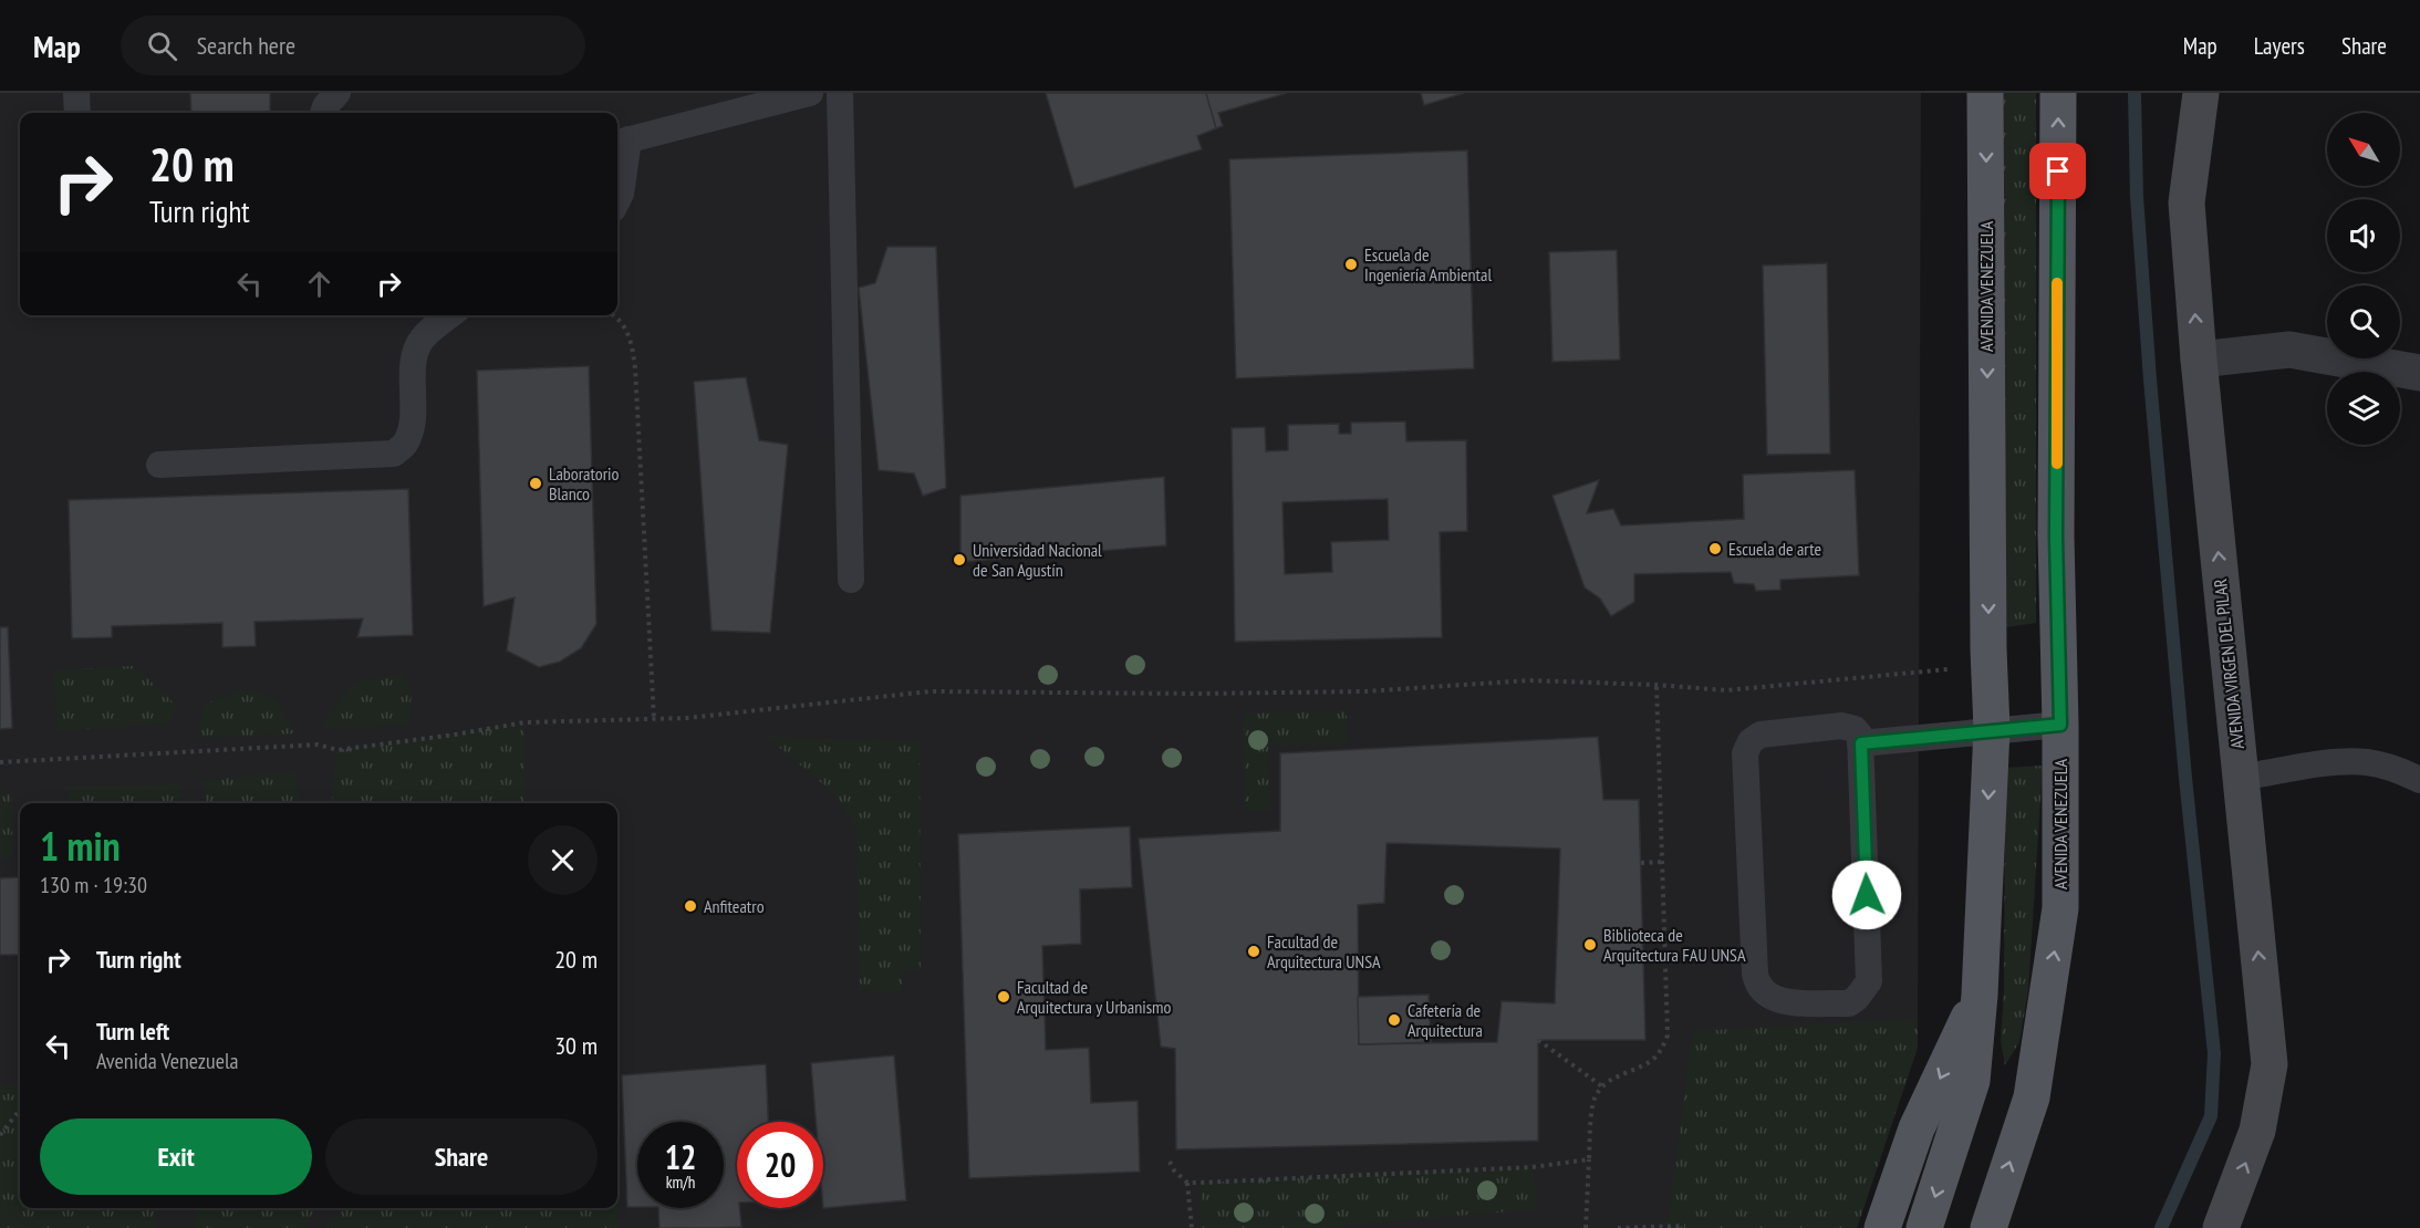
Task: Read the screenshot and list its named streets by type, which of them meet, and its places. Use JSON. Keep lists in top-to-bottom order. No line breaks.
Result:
{"streets":{"main road":["AVENIDA VENEZUELA","AVENIDA VIRGEN DEL PILAR"]},"one_way":["AVENIDA VIRGEN DEL PILAR"],"places":["Escuela de Ingeniería Ambiental","Laboratorio Blanco","Escuela de arte","Universidad Nacional de San Agustín","Anfiteatro","Biblioteca de Arquitectura FAU UNSA","Facultad de Arquitectura UNSA","Facultad de Arquitectura y Urbanismo","Cafetería de Arquitectura"],"north":"top left","page":{"header":"Map","search":"Search here","nav":["Map","Layers","Share"],"turn":["20 m","Turn right"],"heading":["1 min","130 m · 19:30"],"list":[{"name":"Turn right","value":"20 m"},{"name":"Turn left","note":"Avenida Venezuela","value":"30 m"}],"buttons":["Exit","Share"],"speed":"12 km/h","limit":"20"}}
